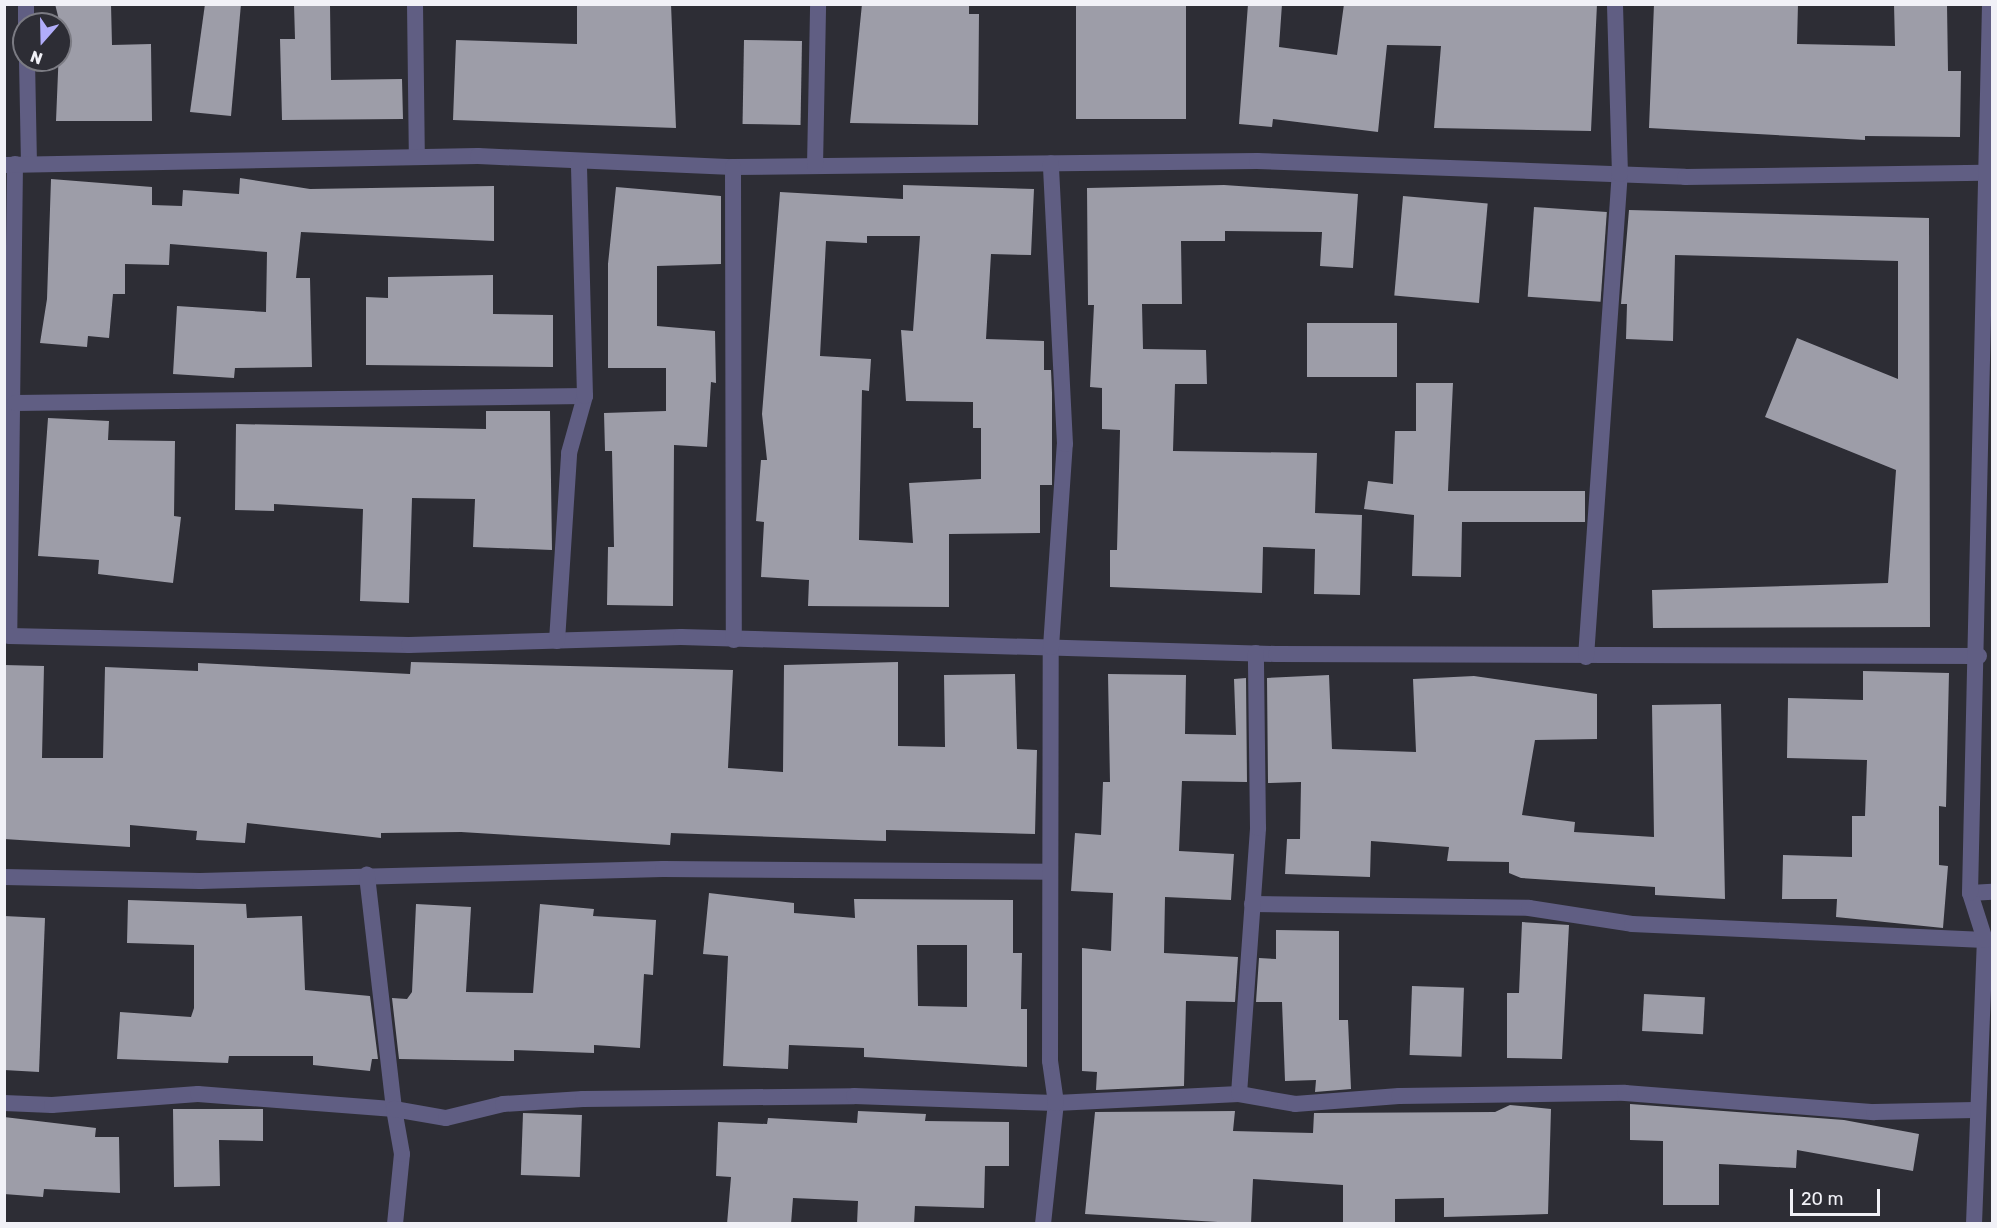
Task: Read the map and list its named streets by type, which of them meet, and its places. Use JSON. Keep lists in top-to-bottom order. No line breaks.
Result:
{"scale_bar":"20 m","north":"bottom"}
